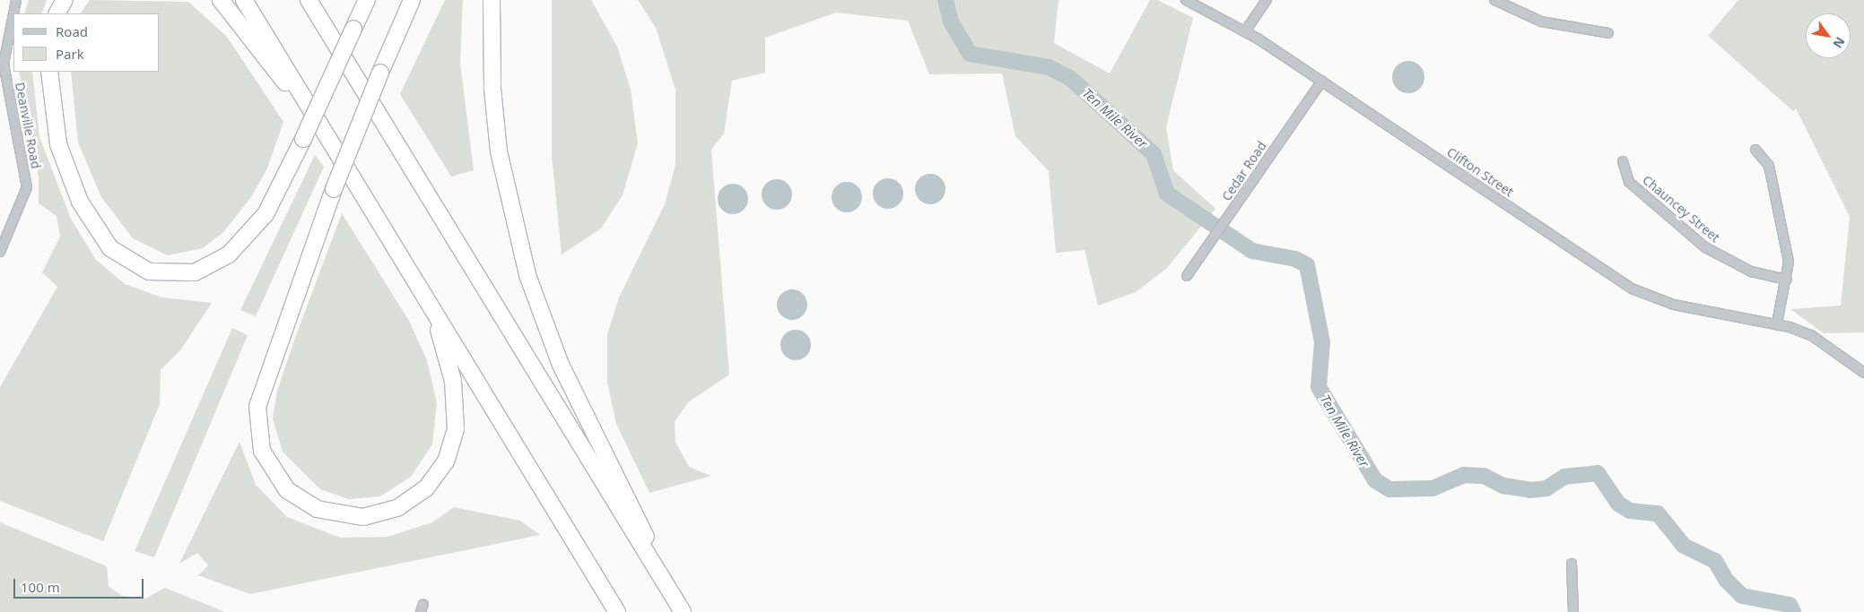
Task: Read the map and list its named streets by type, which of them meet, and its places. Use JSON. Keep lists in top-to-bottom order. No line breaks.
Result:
{"streets":{"street":["Deanville Road","Cedar Road","Clifton Street","Chauncey Street"]},"crossings":[["Cedar Road","Clifton Street"]],"water":["Ten Mile River"],"legend":["Road","Park"],"scale_bar":"100 m","north":"bottom right"}
